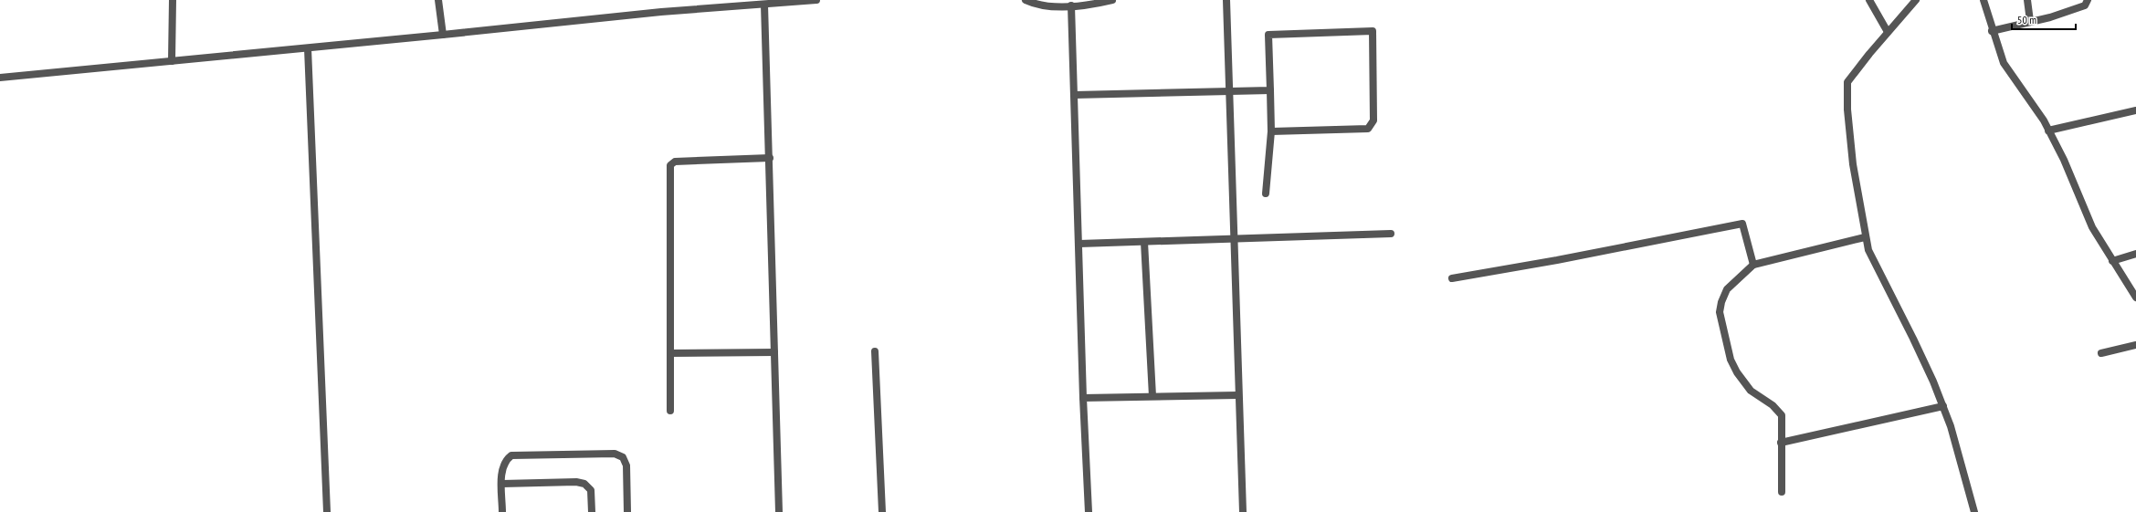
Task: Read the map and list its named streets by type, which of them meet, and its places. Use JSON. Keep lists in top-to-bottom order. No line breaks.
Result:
{"scale_bar":"50 m"}
